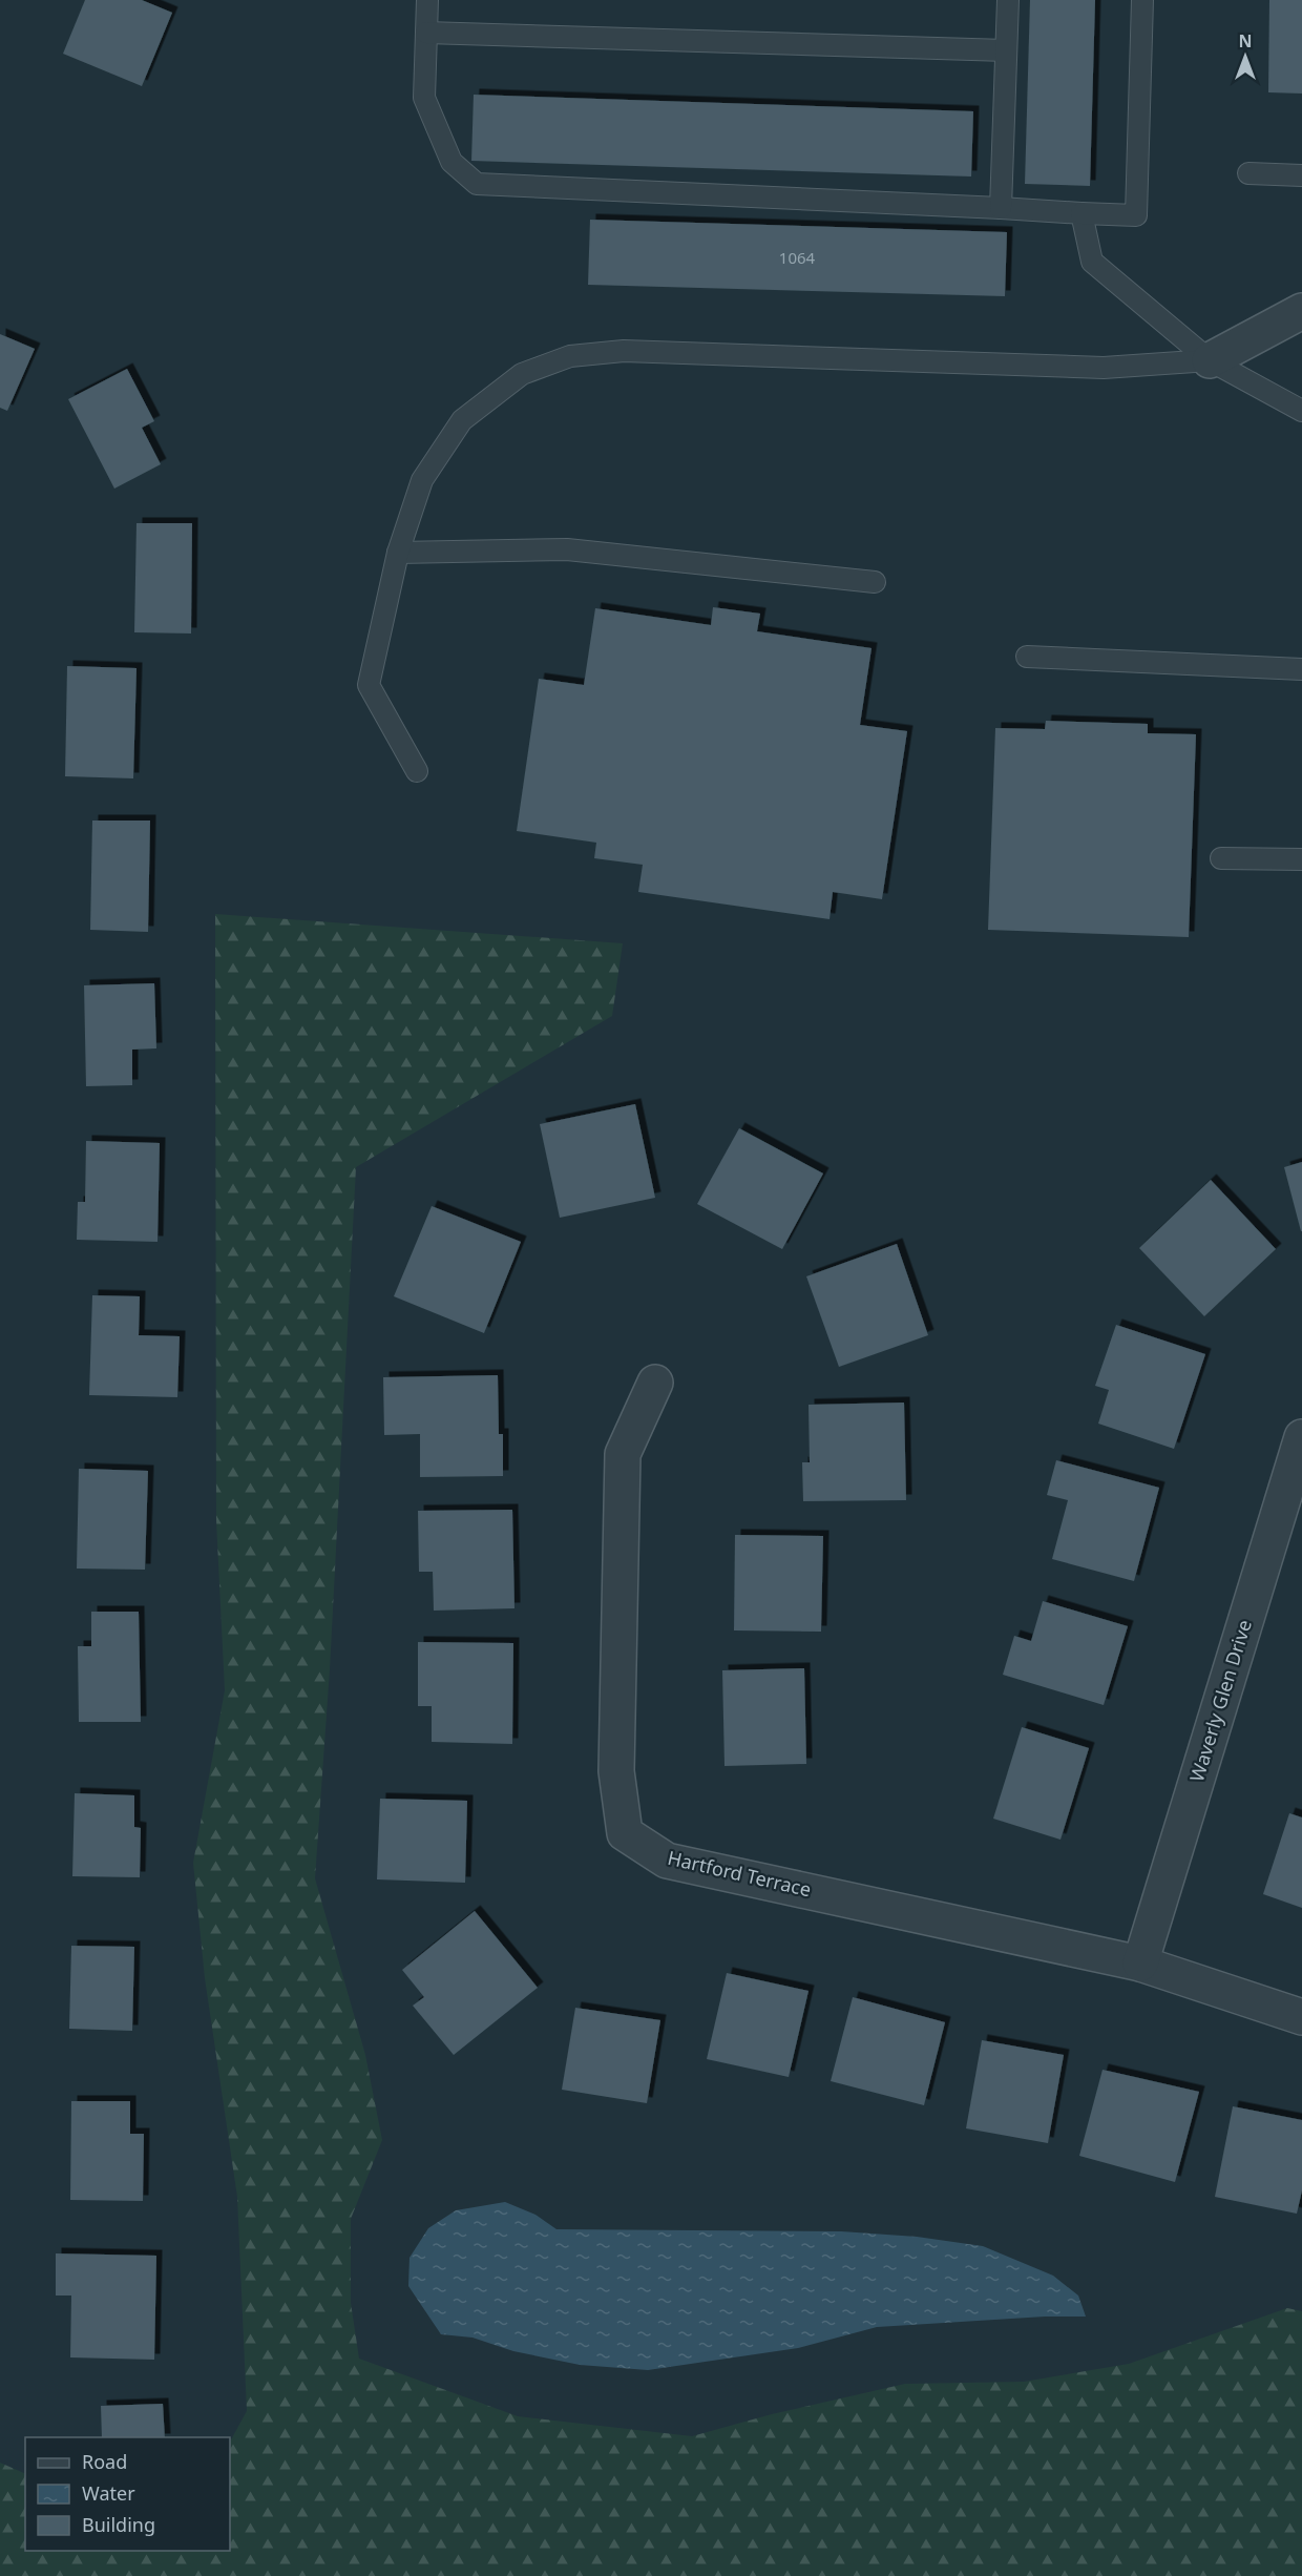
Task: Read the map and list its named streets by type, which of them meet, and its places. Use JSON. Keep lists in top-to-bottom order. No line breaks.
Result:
{"streets":{"street":["Waverly Glen Drive","Hartford Terrace"]},"crossings":[["Waverly Glen Drive","Hartford Terrace"]],"house_numbers":["1064"],"legend":["Road","Water","Building"],"north":"top"}
